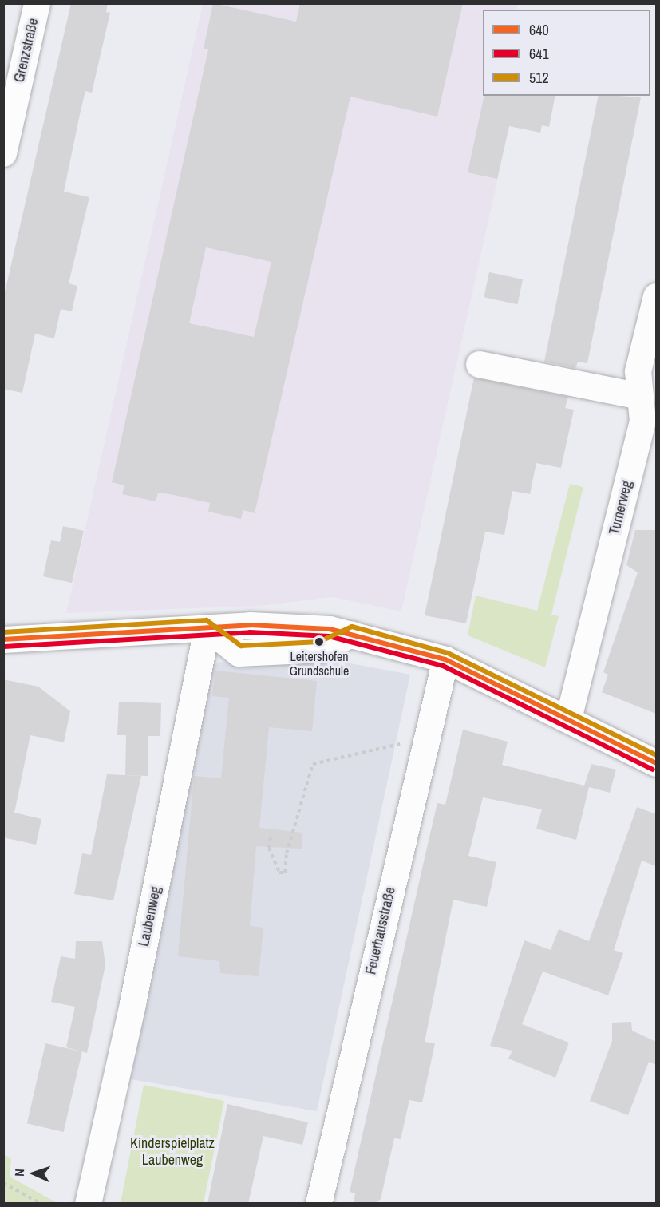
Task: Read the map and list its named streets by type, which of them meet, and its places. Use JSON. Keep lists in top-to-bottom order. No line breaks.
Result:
{"streets":{"street":["Grenzstraße","Turnerweg","Laubenweg","Feuerhausstraße"]},"parks":["Kinderspielplatz Laubenweg"],"places":["Leitershofen Grundschule"],"lines":["transit line 512","transit line 640","transit line 641"],"legend":["640","641","512"],"north":"left"}
